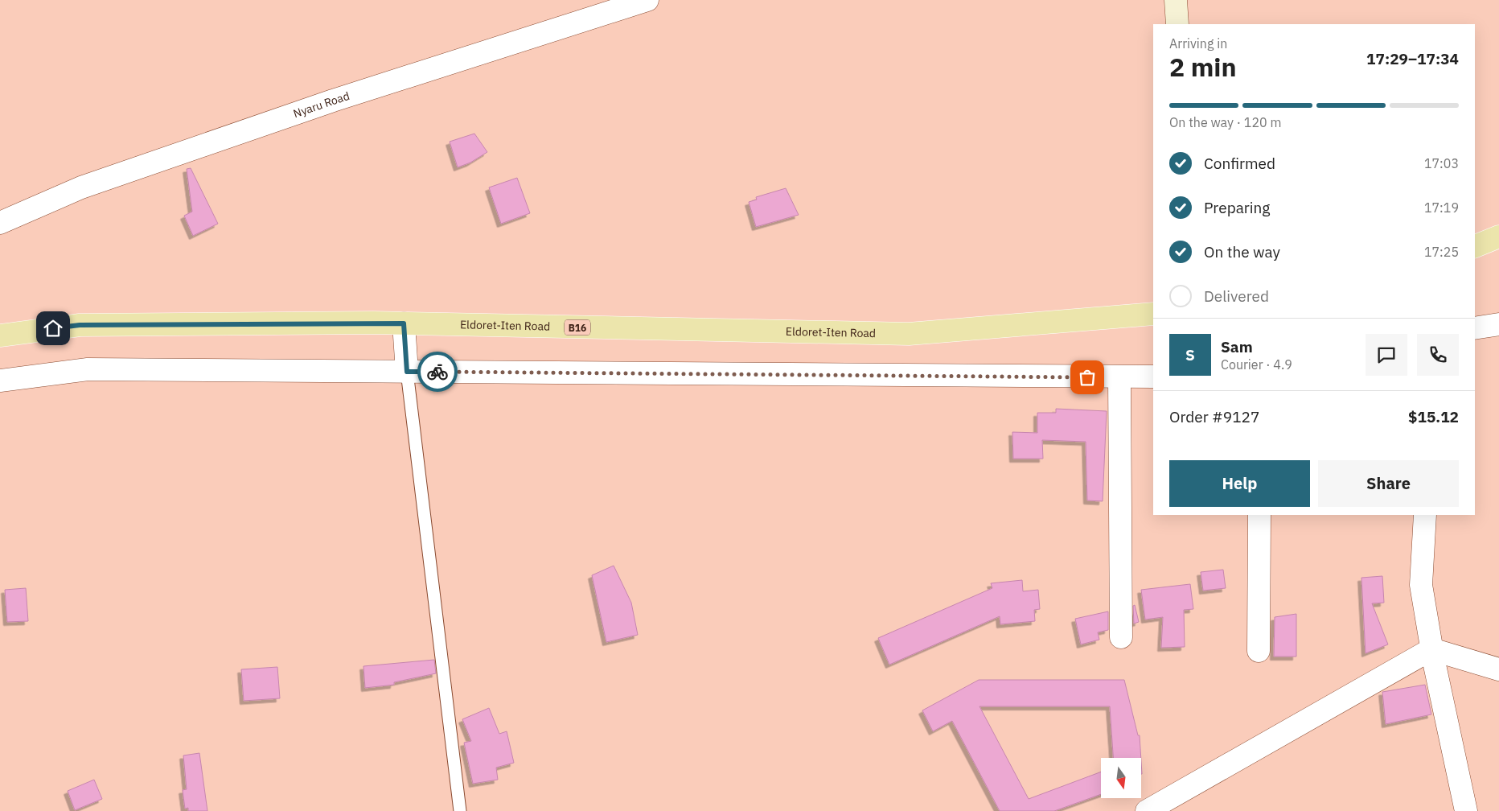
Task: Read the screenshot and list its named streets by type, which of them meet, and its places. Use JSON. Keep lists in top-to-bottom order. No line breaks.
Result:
{"streets":{"main road":["Eldoret-Iten Road","B16"],"street":["Nyaru Road"]},"north":"bottom","page":{"heading":["2 min","Arriving in","17:29–17:34"],"panel":["Sam","Courier · 4.9","Order #9127","$15.12"],"bar":"On the way · 120 m","list":[["Confirmed","17:03"],["Preparing","17:19"],["On the way","17:25"],"Delivered"],"round":"S","buttons":["Help","Share"]}}
